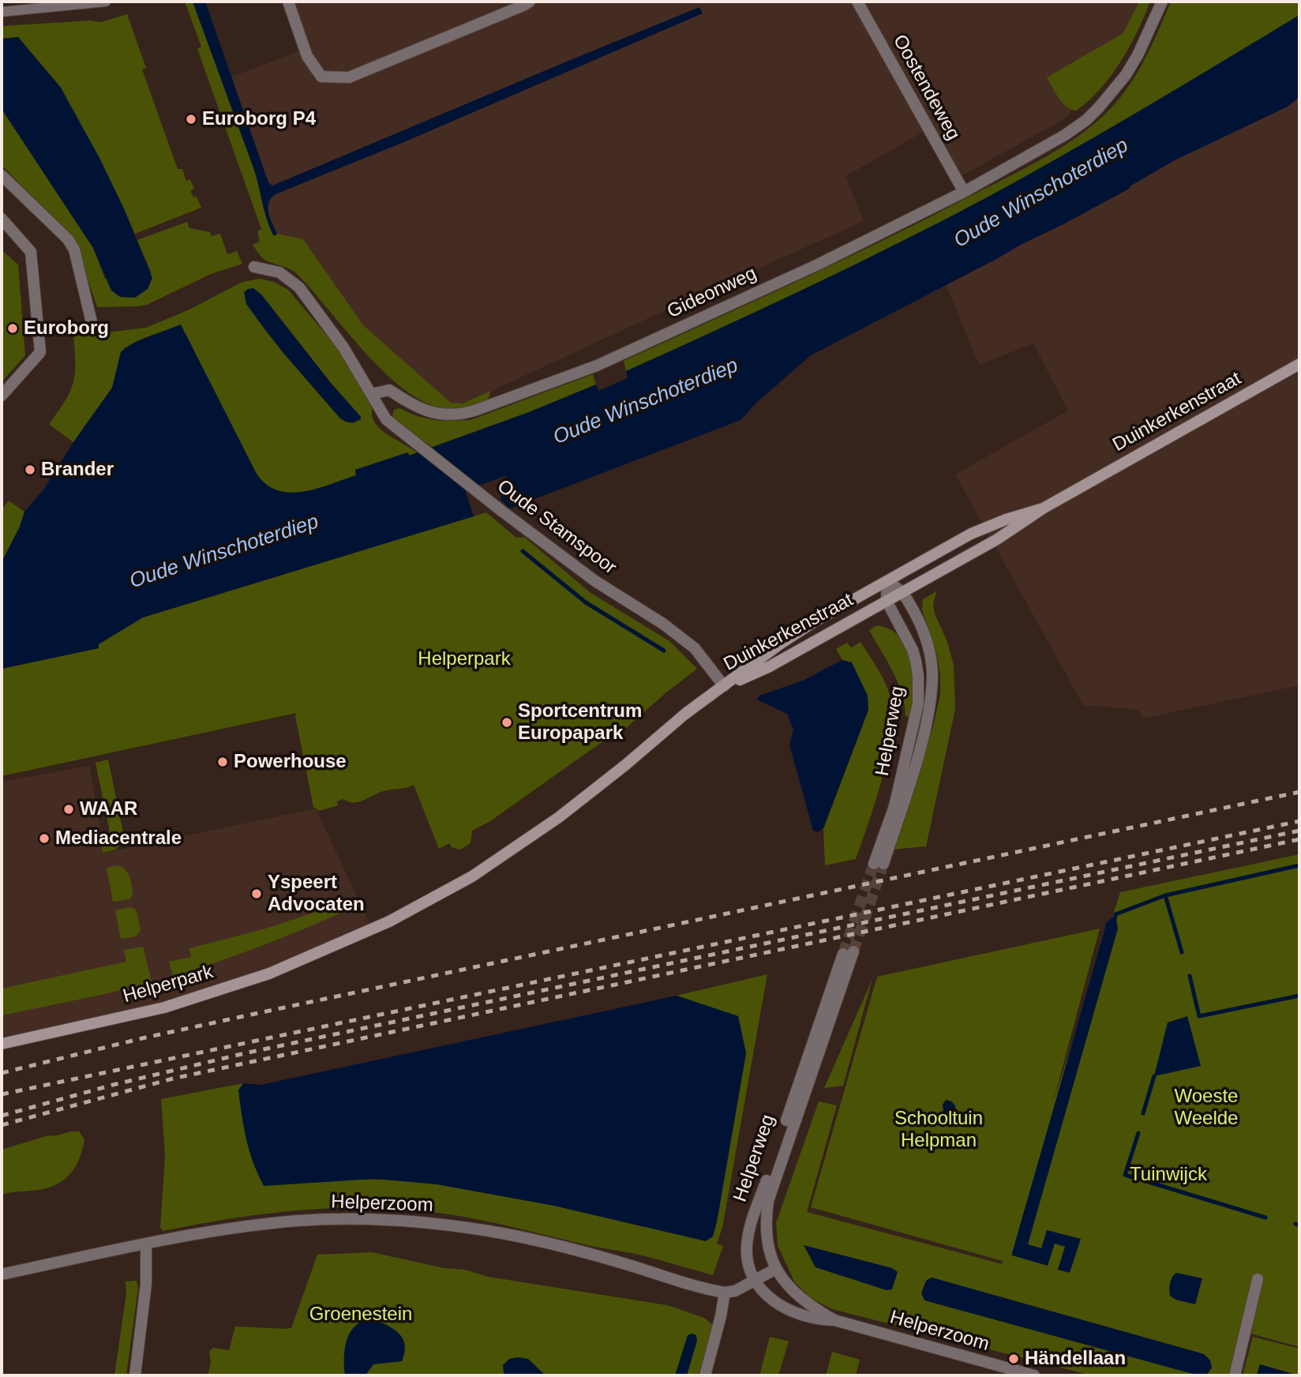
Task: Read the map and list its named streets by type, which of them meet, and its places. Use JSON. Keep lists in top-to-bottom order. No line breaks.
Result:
{"streets":{"main road":["Duinkerkenstraat","Helperpark"],"street":["Oostendeweg","Gideonweg","Oude Stamspoor","Helperweg","Helperzoom"]},"crossings":[["Oostendeweg","Gideonweg"],["Gideonweg","Oude Stamspoor"],["Duinkerkenstraat","Oude Stamspoor"],["Duinkerkenstraat","Helperweg"],["Duinkerkenstraat","Helperpark"],["Oude Stamspoor","Helperpark"],["Helperweg","Helperzoom"]],"water":["Oude Winschoterdiep"],"parks":["Helperpark","Woeste Weelde","Schooltuin Helpman","Tuinwijck","Groenestein"],"places":["Euroborg P4","Euroborg","Brander","Sportcentrum Europapark","Powerhouse","WAAR","Mediacentrale","Yspeert Advocaten","Händellaan"]}
